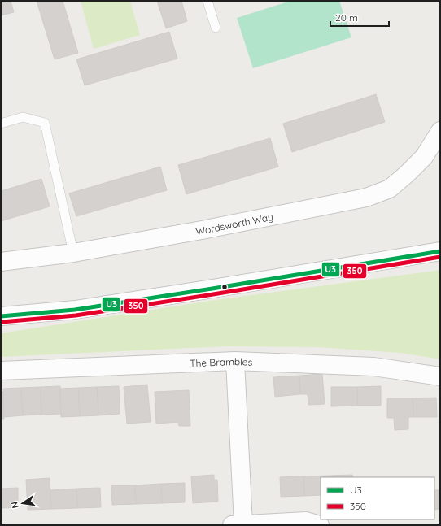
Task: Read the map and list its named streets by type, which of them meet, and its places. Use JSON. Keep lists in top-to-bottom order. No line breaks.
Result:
{"streets":{"street":["Wordsworth Way","The Brambles"]},"lines":["transit line U3","transit line 350"],"legend":["U3","350"],"scale_bar":"20 m","north":"left"}
